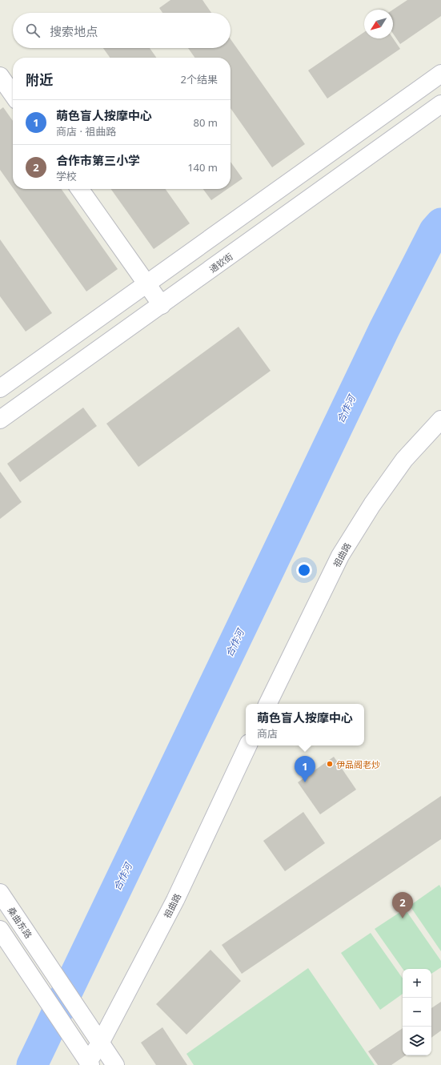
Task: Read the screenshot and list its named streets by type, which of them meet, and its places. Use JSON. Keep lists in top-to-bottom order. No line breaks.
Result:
{"streets":{"main road":["通钦街","祖曲路","桑曲东路"]},"crossings":[["祖曲路","桑曲东路"]],"water":["合作河"],"places":["伊品阁老炒"],"north":"bottom left","page":{"search":"搜索地点","heading":["附近","2个结果"],"list":[{"mark":"1","name":"萌色盲人按摩中心","note":"商店 · 祖曲路","value":"80 m"},{"mark":"2","name":"合作市第三小学","note":"学校","value":"140 m"}],"popup":["萌色盲人按摩中心","商店"],"pins":["1","2"],"map_buttons":["+","−"]}}
